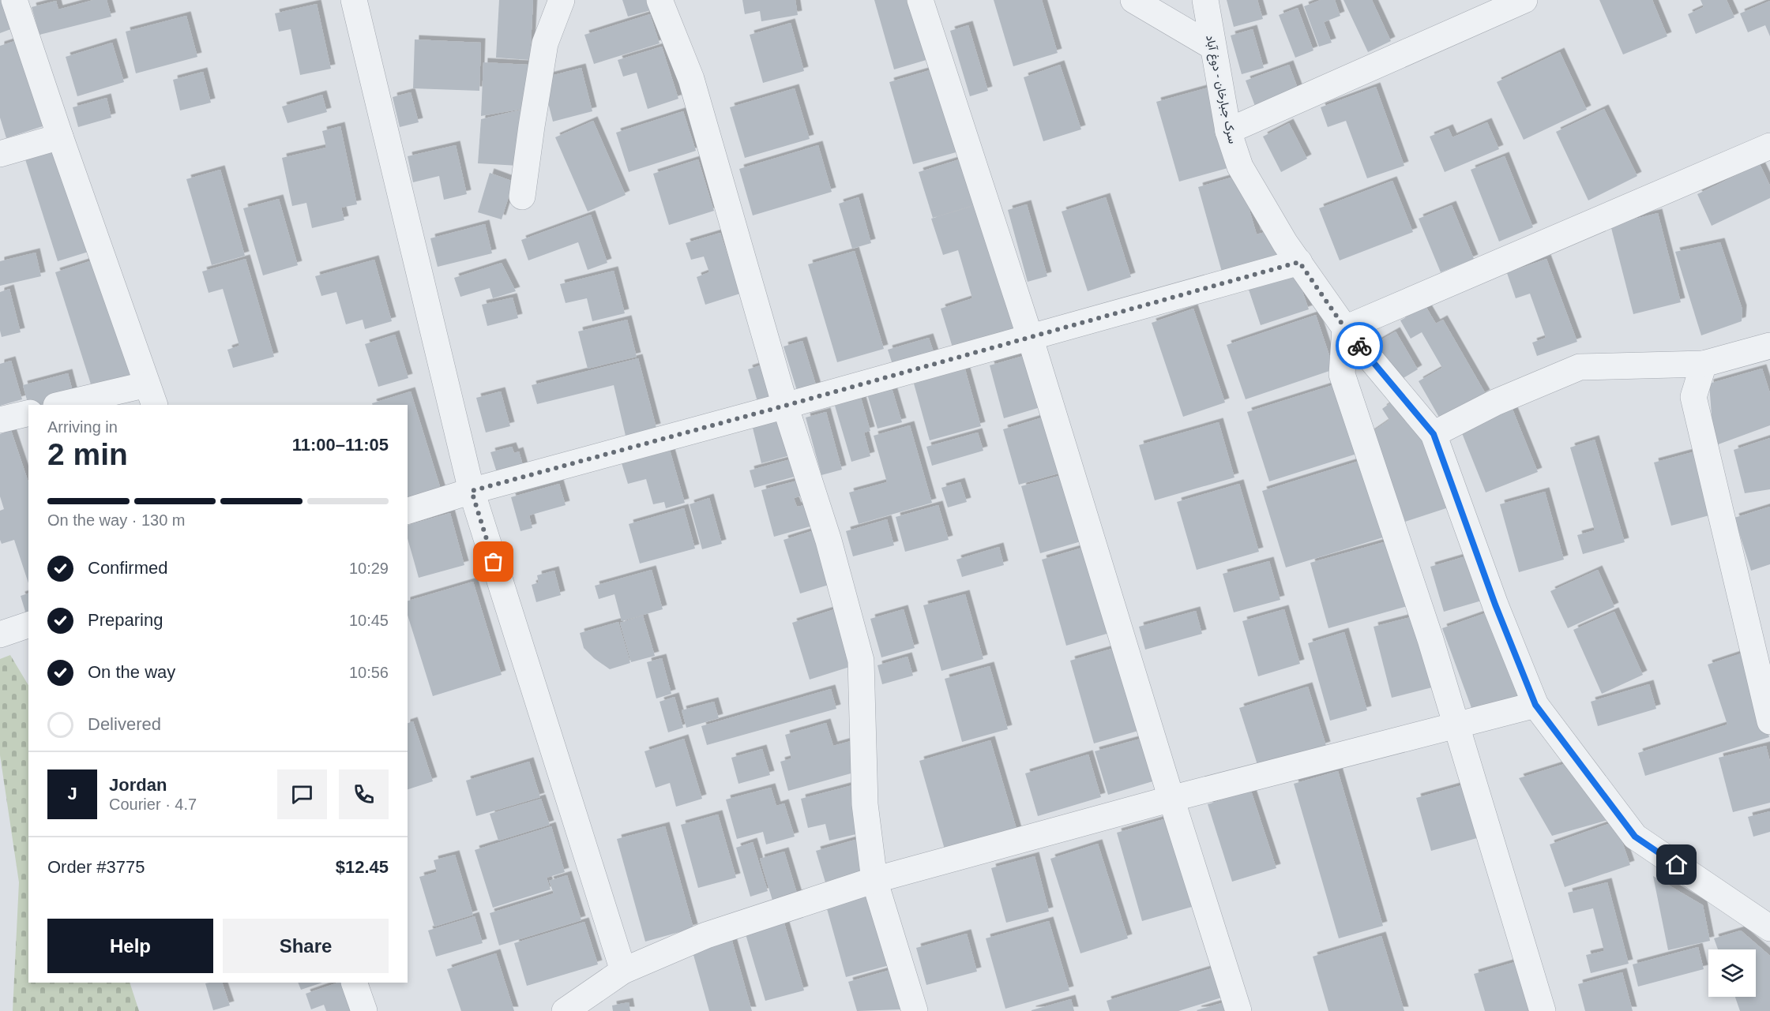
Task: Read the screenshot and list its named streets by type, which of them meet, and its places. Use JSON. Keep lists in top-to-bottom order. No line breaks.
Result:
{"streets":{"street":["سرک جبارخان - دوغ آباد"]},"page":{"heading":["2 min","Arriving in","11:00–11:05"],"panel":["Jordan","Courier · 4.7","Order #3775","$12.45"],"bar":"On the way · 130 m","list":[["Confirmed","10:29"],["Preparing","10:45"],["On the way","10:56"],"Delivered"],"round":"J","buttons":["Help","Share"]}}
